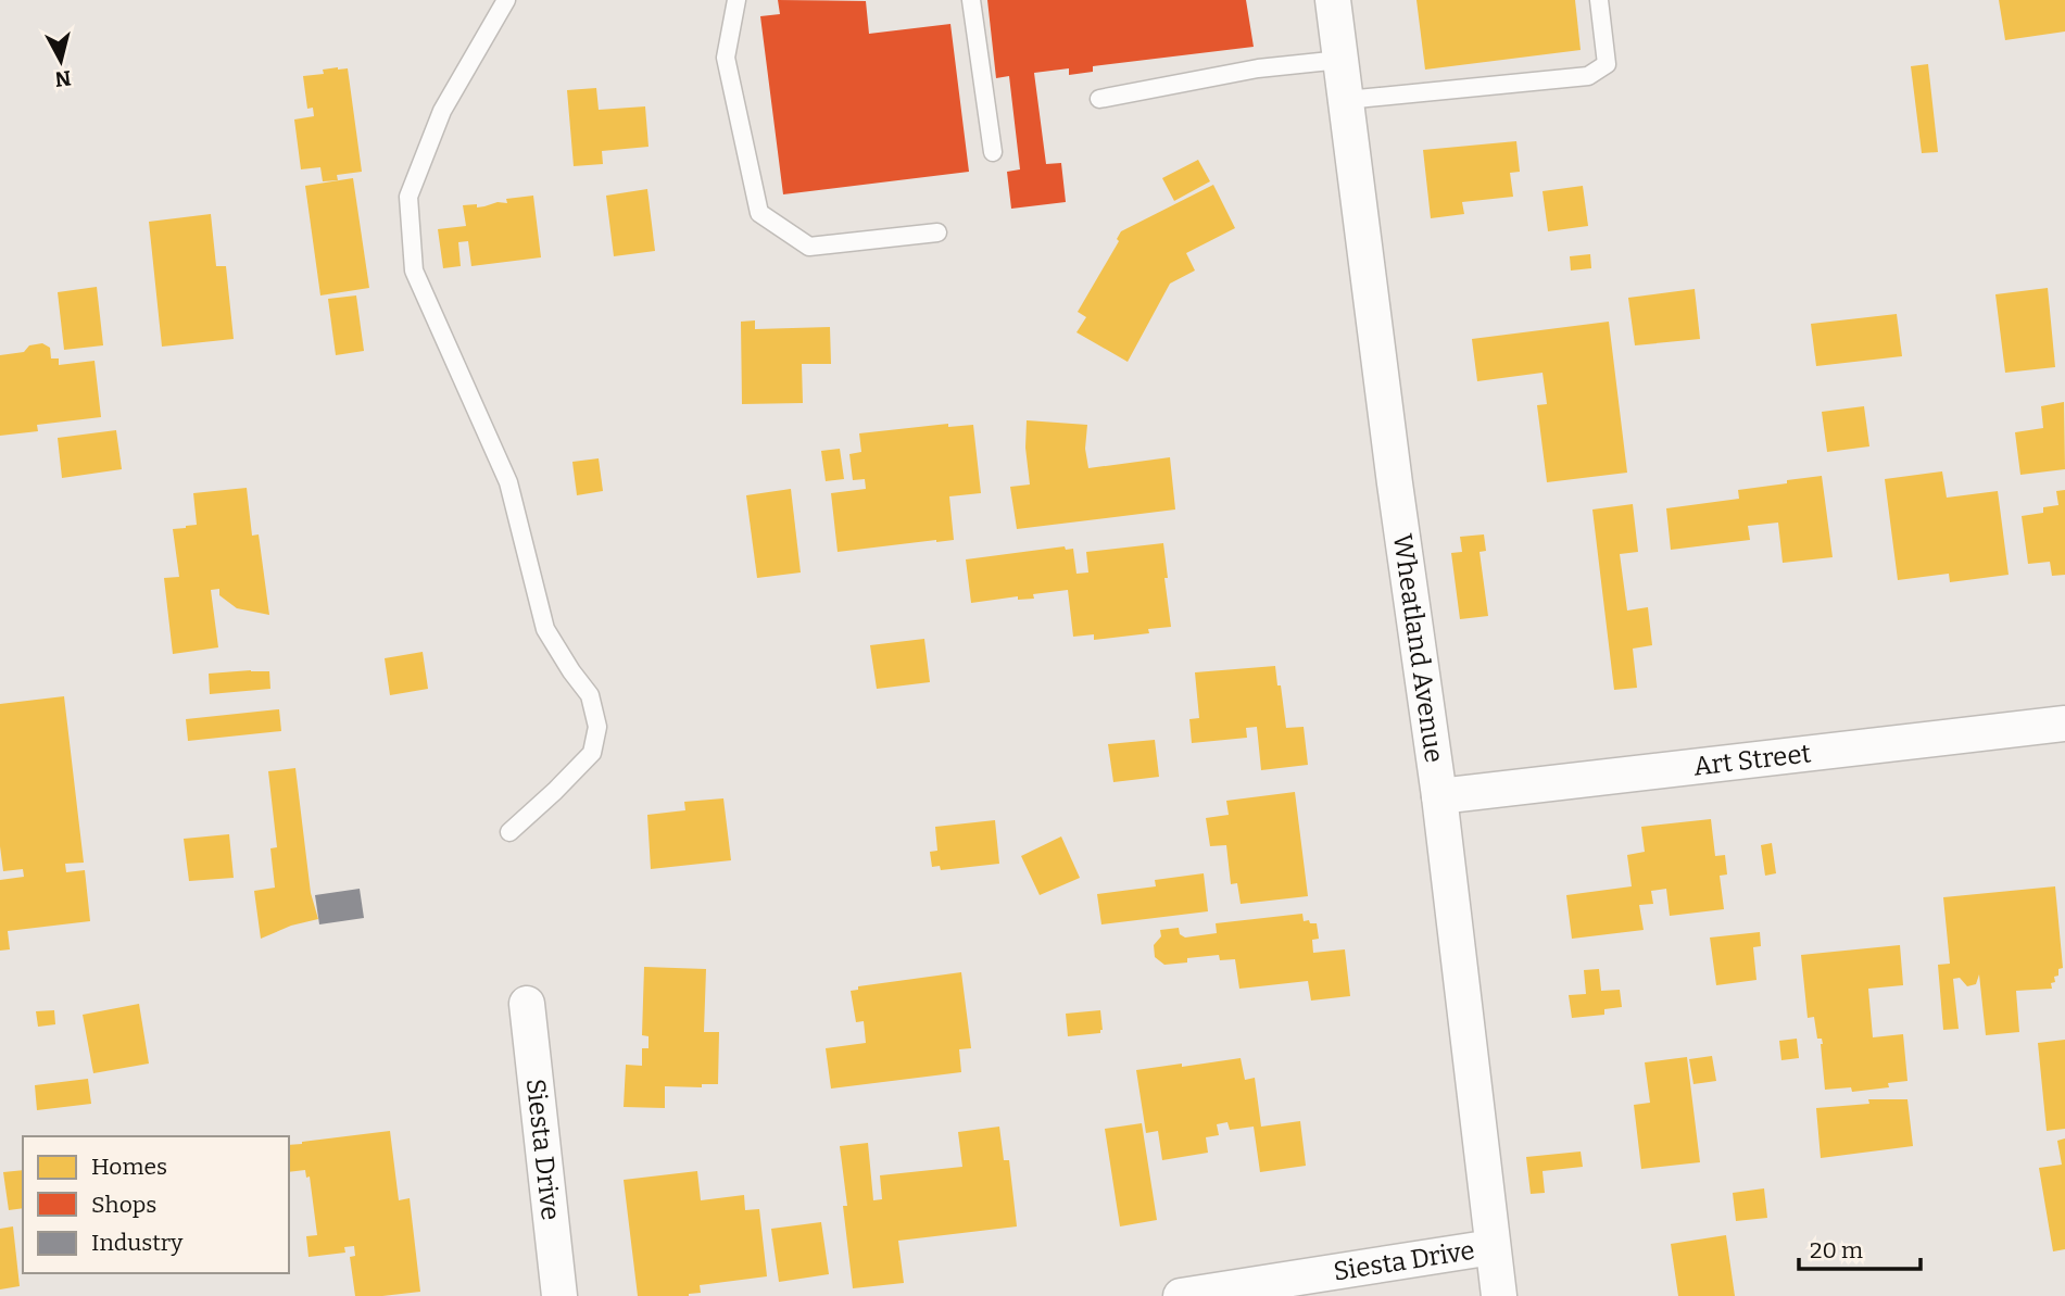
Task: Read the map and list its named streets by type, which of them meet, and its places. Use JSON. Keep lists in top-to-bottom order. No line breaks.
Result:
{"streets":{"street":["Wheatland Avenue","Art Street","Siesta Drive"]},"crossings":[["Wheatland Avenue","Art Street"],["Wheatland Avenue","Siesta Drive"]],"legend":["Homes","Shops","Industry"],"scale_bar":"20 m","north":"bottom"}
